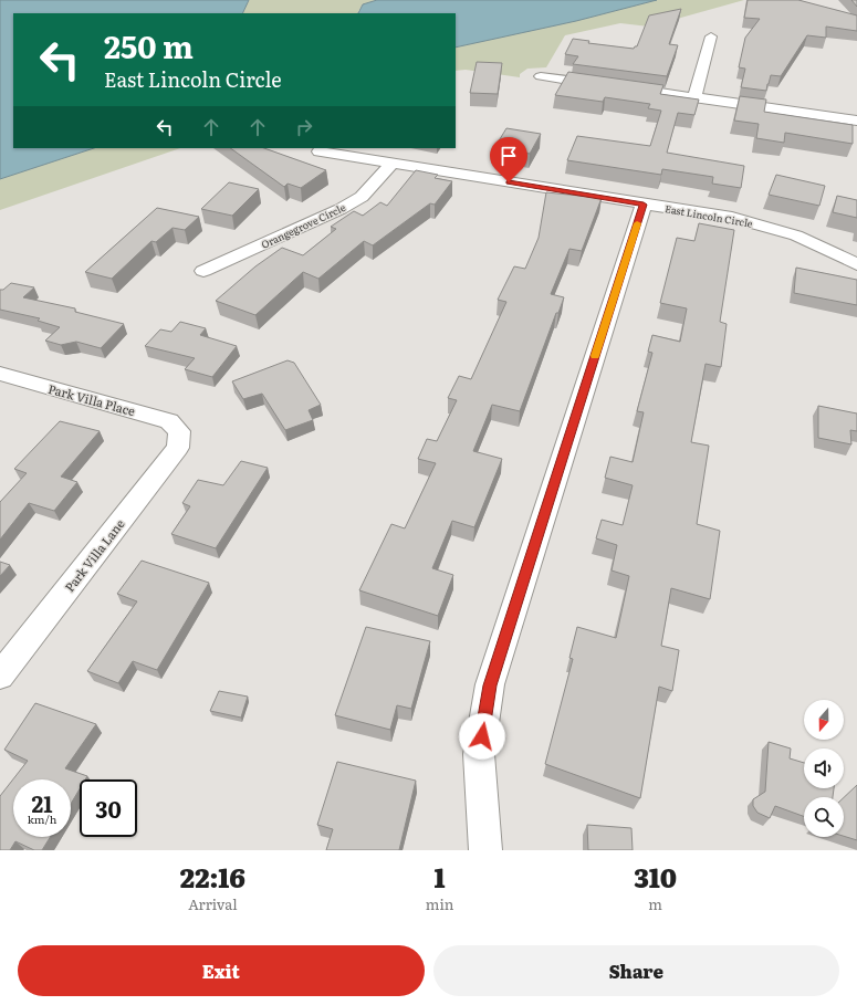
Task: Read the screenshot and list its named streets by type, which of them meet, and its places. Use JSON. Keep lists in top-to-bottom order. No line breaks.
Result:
{"streets":{"street":["East Lincoln Circle","Orangegrove Circle","Park Villa Place","Park Villa Lane"]},"crossings":[["East Lincoln Circle","Orangegrove Circle"],["Park Villa Place","Park Villa Lane"]],"north":"bottom","page":{"turn":["250 m","East Lincoln Circle"],"speed":"21 km/h","limit":"30","eta":["22:16","Arrival","1","min","310","m"],"buttons":["Exit","Share"]}}
